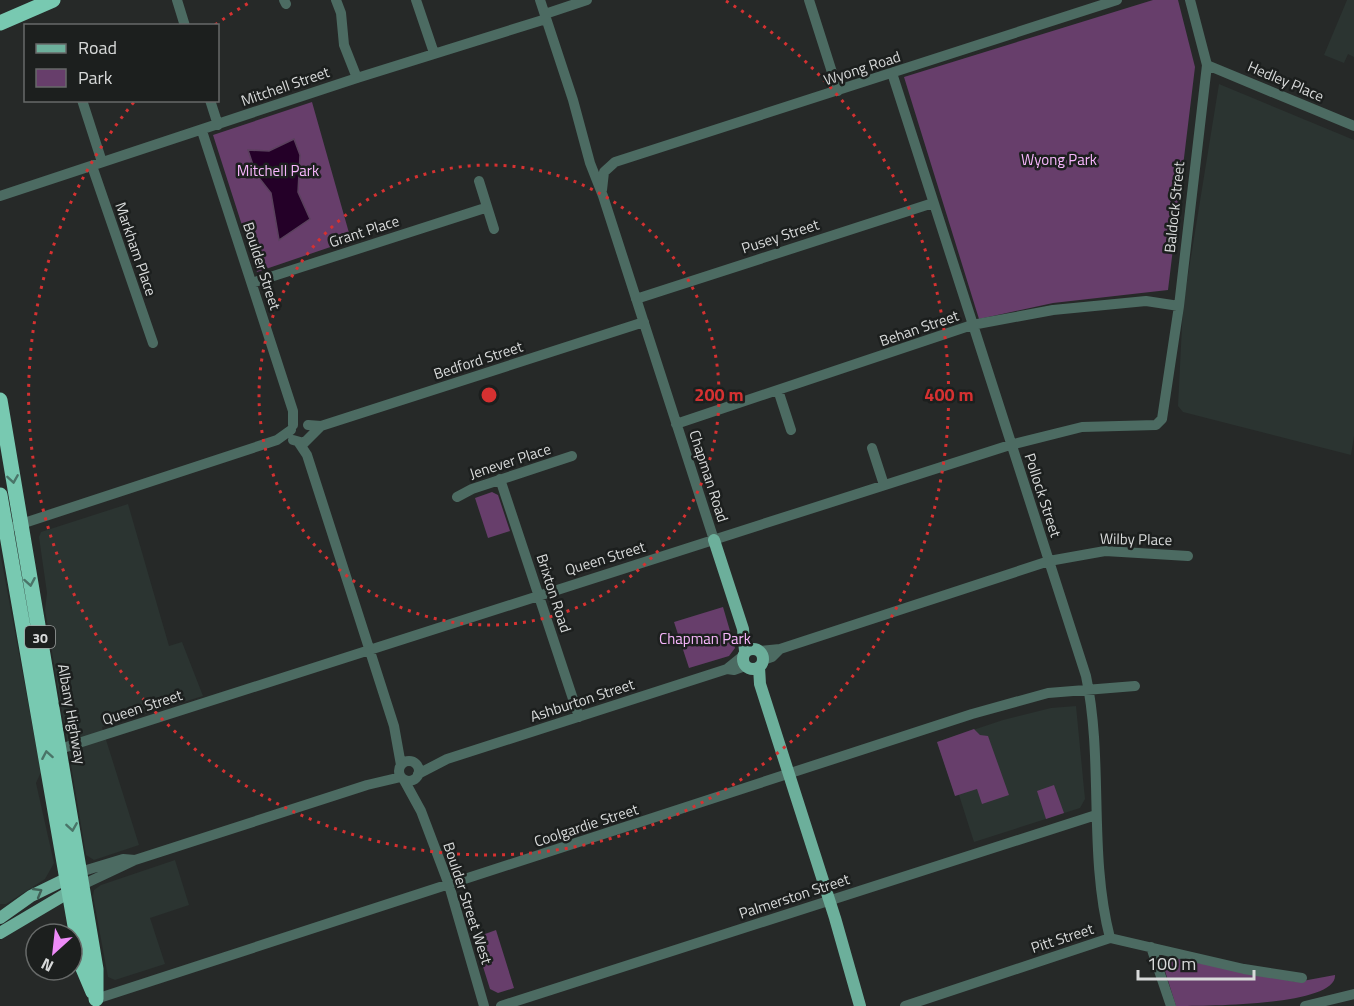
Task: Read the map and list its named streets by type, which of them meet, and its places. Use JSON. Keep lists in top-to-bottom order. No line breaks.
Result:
{"streets":{"highway":["30","Albany Highway"],"main road":["Chapman Road"],"street":["Wyong Road","Hedley Place","Mitchell Street","Baldock Street","Grant Place","Pusey Street","Markham Place","Boulder Street","Behan Street","Bedford Street","Jenever Place","Pollock Street","Wilby Place","Queen Street","Brixton Road","Ashburton Street","Coolgardie Street","Palmerston Street","Boulder Street West","Pitt Street"]},"crossings":[["Wyong Road","Chapman Road"],["Wyong Road","Pollock Street"],["Hedley Place","Baldock Street"],["Mitchell Street","Markham Place"],["Mitchell Street","Boulder Street"],["Mitchell Street","Chapman Road"],["Baldock Street","Behan Street"],["Baldock Street","Queen Street"],["Grant Place","Boulder Street"],["Pusey Street","Chapman Road"],["Pusey Street","Pollock Street"],["Boulder Street","Bedford Street"],["Boulder Street","Queen Street"],["Boulder Street","Boulder Street West"],["Behan Street","Chapman Road"],["Behan Street","Pollock Street"],["Bedford Street","Chapman Road"],["Jenever Place","Brixton Road"],["Chapman Road","Queen Street"],["Chapman Road","Ashburton Street"],["Chapman Road","Coolgardie Street"],["Chapman Road","Palmerston Street"],["Pollock Street","Wilby Place"],["Pollock Street","Queen Street"],["Pollock Street","Ashburton Street"],["Pollock Street","Coolgardie Street"],["Pollock Street","Palmerston Street"],["Pollock Street","Pitt Street"],["Wilby Place","Ashburton Street"],["Queen Street","Brixton Road"],["Queen Street","Albany Highway"],["Queen Street","Boulder Street West"],["Brixton Road","Ashburton Street"],["Ashburton Street","Albany Highway"],["Ashburton Street","Boulder Street West"],["Albany Highway","Coolgardie Street"],["Coolgardie Street","Boulder Street West"]],"parks":["Wyong Park","Mitchell Park","Chapman Park"],"legend":["Road","Park"],"scale_bar":"100 m","north":"bottom left","rings":["200 m","400 m"]}
